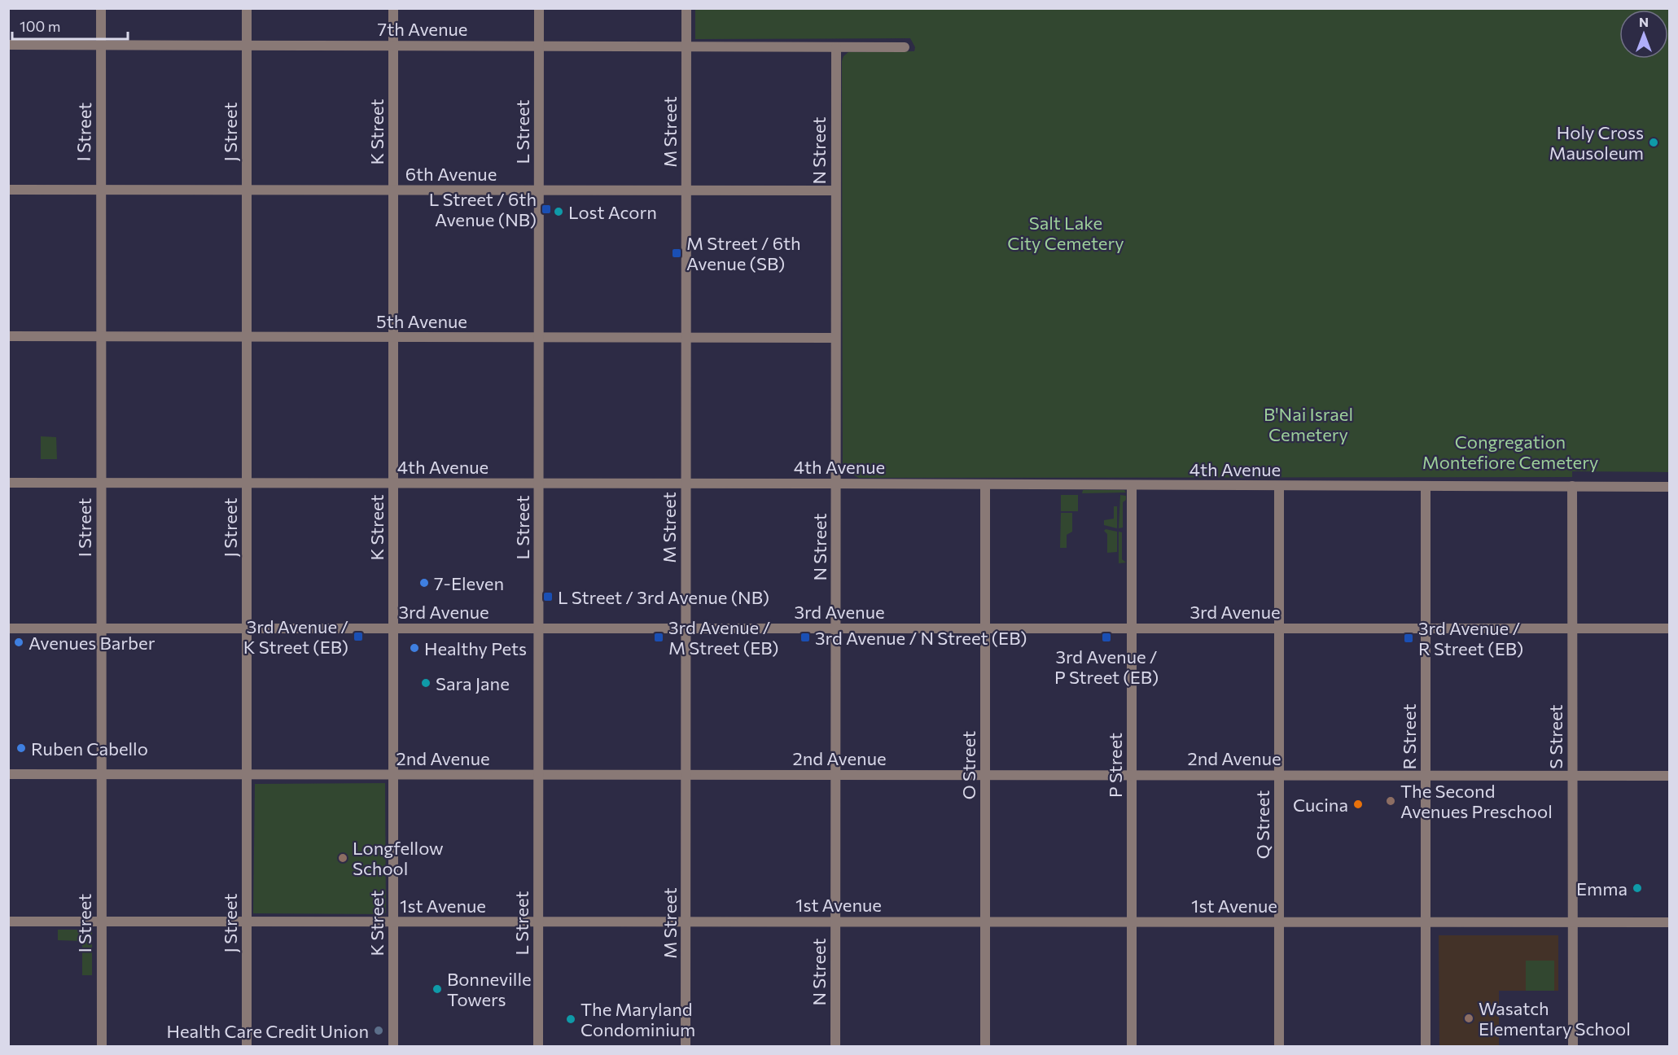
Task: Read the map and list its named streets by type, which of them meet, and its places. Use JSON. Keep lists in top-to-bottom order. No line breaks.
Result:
{"streets":{"street":["7th Avenue","I Street","J Street","K Street","L Street","M Street","N Street","6th Avenue","5th Avenue","4th Avenue","3rd Avenue","R Street","S Street","2nd Avenue","O Street","P Street","Q Street","1st Avenue"]},"crossings":[["7th Avenue","I Street"],["7th Avenue","J Street"],["7th Avenue","K Street"],["7th Avenue","L Street"],["7th Avenue","M Street"],["7th Avenue","N Street"],["I Street","6th Avenue"],["I Street","5th Avenue"],["I Street","4th Avenue"],["I Street","3rd Avenue"],["I Street","2nd Avenue"],["I Street","1st Avenue"],["J Street","6th Avenue"],["J Street","5th Avenue"],["J Street","4th Avenue"],["J Street","3rd Avenue"],["J Street","2nd Avenue"],["J Street","1st Avenue"],["K Street","6th Avenue"],["K Street","5th Avenue"],["K Street","4th Avenue"],["K Street","3rd Avenue"],["K Street","2nd Avenue"],["K Street","1st Avenue"],["L Street","6th Avenue"],["L Street","5th Avenue"],["L Street","4th Avenue"],["L Street","3rd Avenue"],["L Street","2nd Avenue"],["L Street","1st Avenue"],["M Street","6th Avenue"],["M Street","5th Avenue"],["M Street","4th Avenue"],["M Street","3rd Avenue"],["M Street","2nd Avenue"],["M Street","1st Avenue"],["N Street","6th Avenue"],["N Street","5th Avenue"],["N Street","4th Avenue"],["N Street","3rd Avenue"],["N Street","2nd Avenue"],["N Street","1st Avenue"],["4th Avenue","R Street"],["4th Avenue","S Street"],["4th Avenue","O Street"],["4th Avenue","P Street"],["4th Avenue","Q Street"],["3rd Avenue","R Street"],["3rd Avenue","S Street"],["3rd Avenue","O Street"],["3rd Avenue","P Street"],["3rd Avenue","Q Street"],["R Street","2nd Avenue"],["R Street","1st Avenue"],["S Street","2nd Avenue"],["S Street","1st Avenue"],["2nd Avenue","O Street"],["2nd Avenue","P Street"],["2nd Avenue","Q Street"],["O Street","1st Avenue"],["P Street","1st Avenue"],["Q Street","1st Avenue"]],"parks":["Salt Lake City Cemetery","B'Nai Israel Cemetery","Congregation Montefiore Cemetery"],"places":{"other":["Holy Cross Mausoleum","Lost Acorn","7-Eleven","Avenues Barber","Healthy Pets","Sara Jane","Ruben Cabello","The Second Avenues Preschool","Cucina","Longfellow School","Emma","Bonneville Towers","Wasatch Elementary School","The Maryland Condominium","Health Care Credit Union"],"transit":["L Street / 6th Avenue (NB)","M Street / 6th Avenue (SB)","L Street / 3rd Avenue (NB)","3rd Avenue / K Street (EB)","3rd Avenue / M Street (EB)","3rd Avenue / N Street (EB)","3rd Avenue / P Street (EB)","3rd Avenue / R Street (EB)"]},"scale_bar":"100 m","north":"top"}
